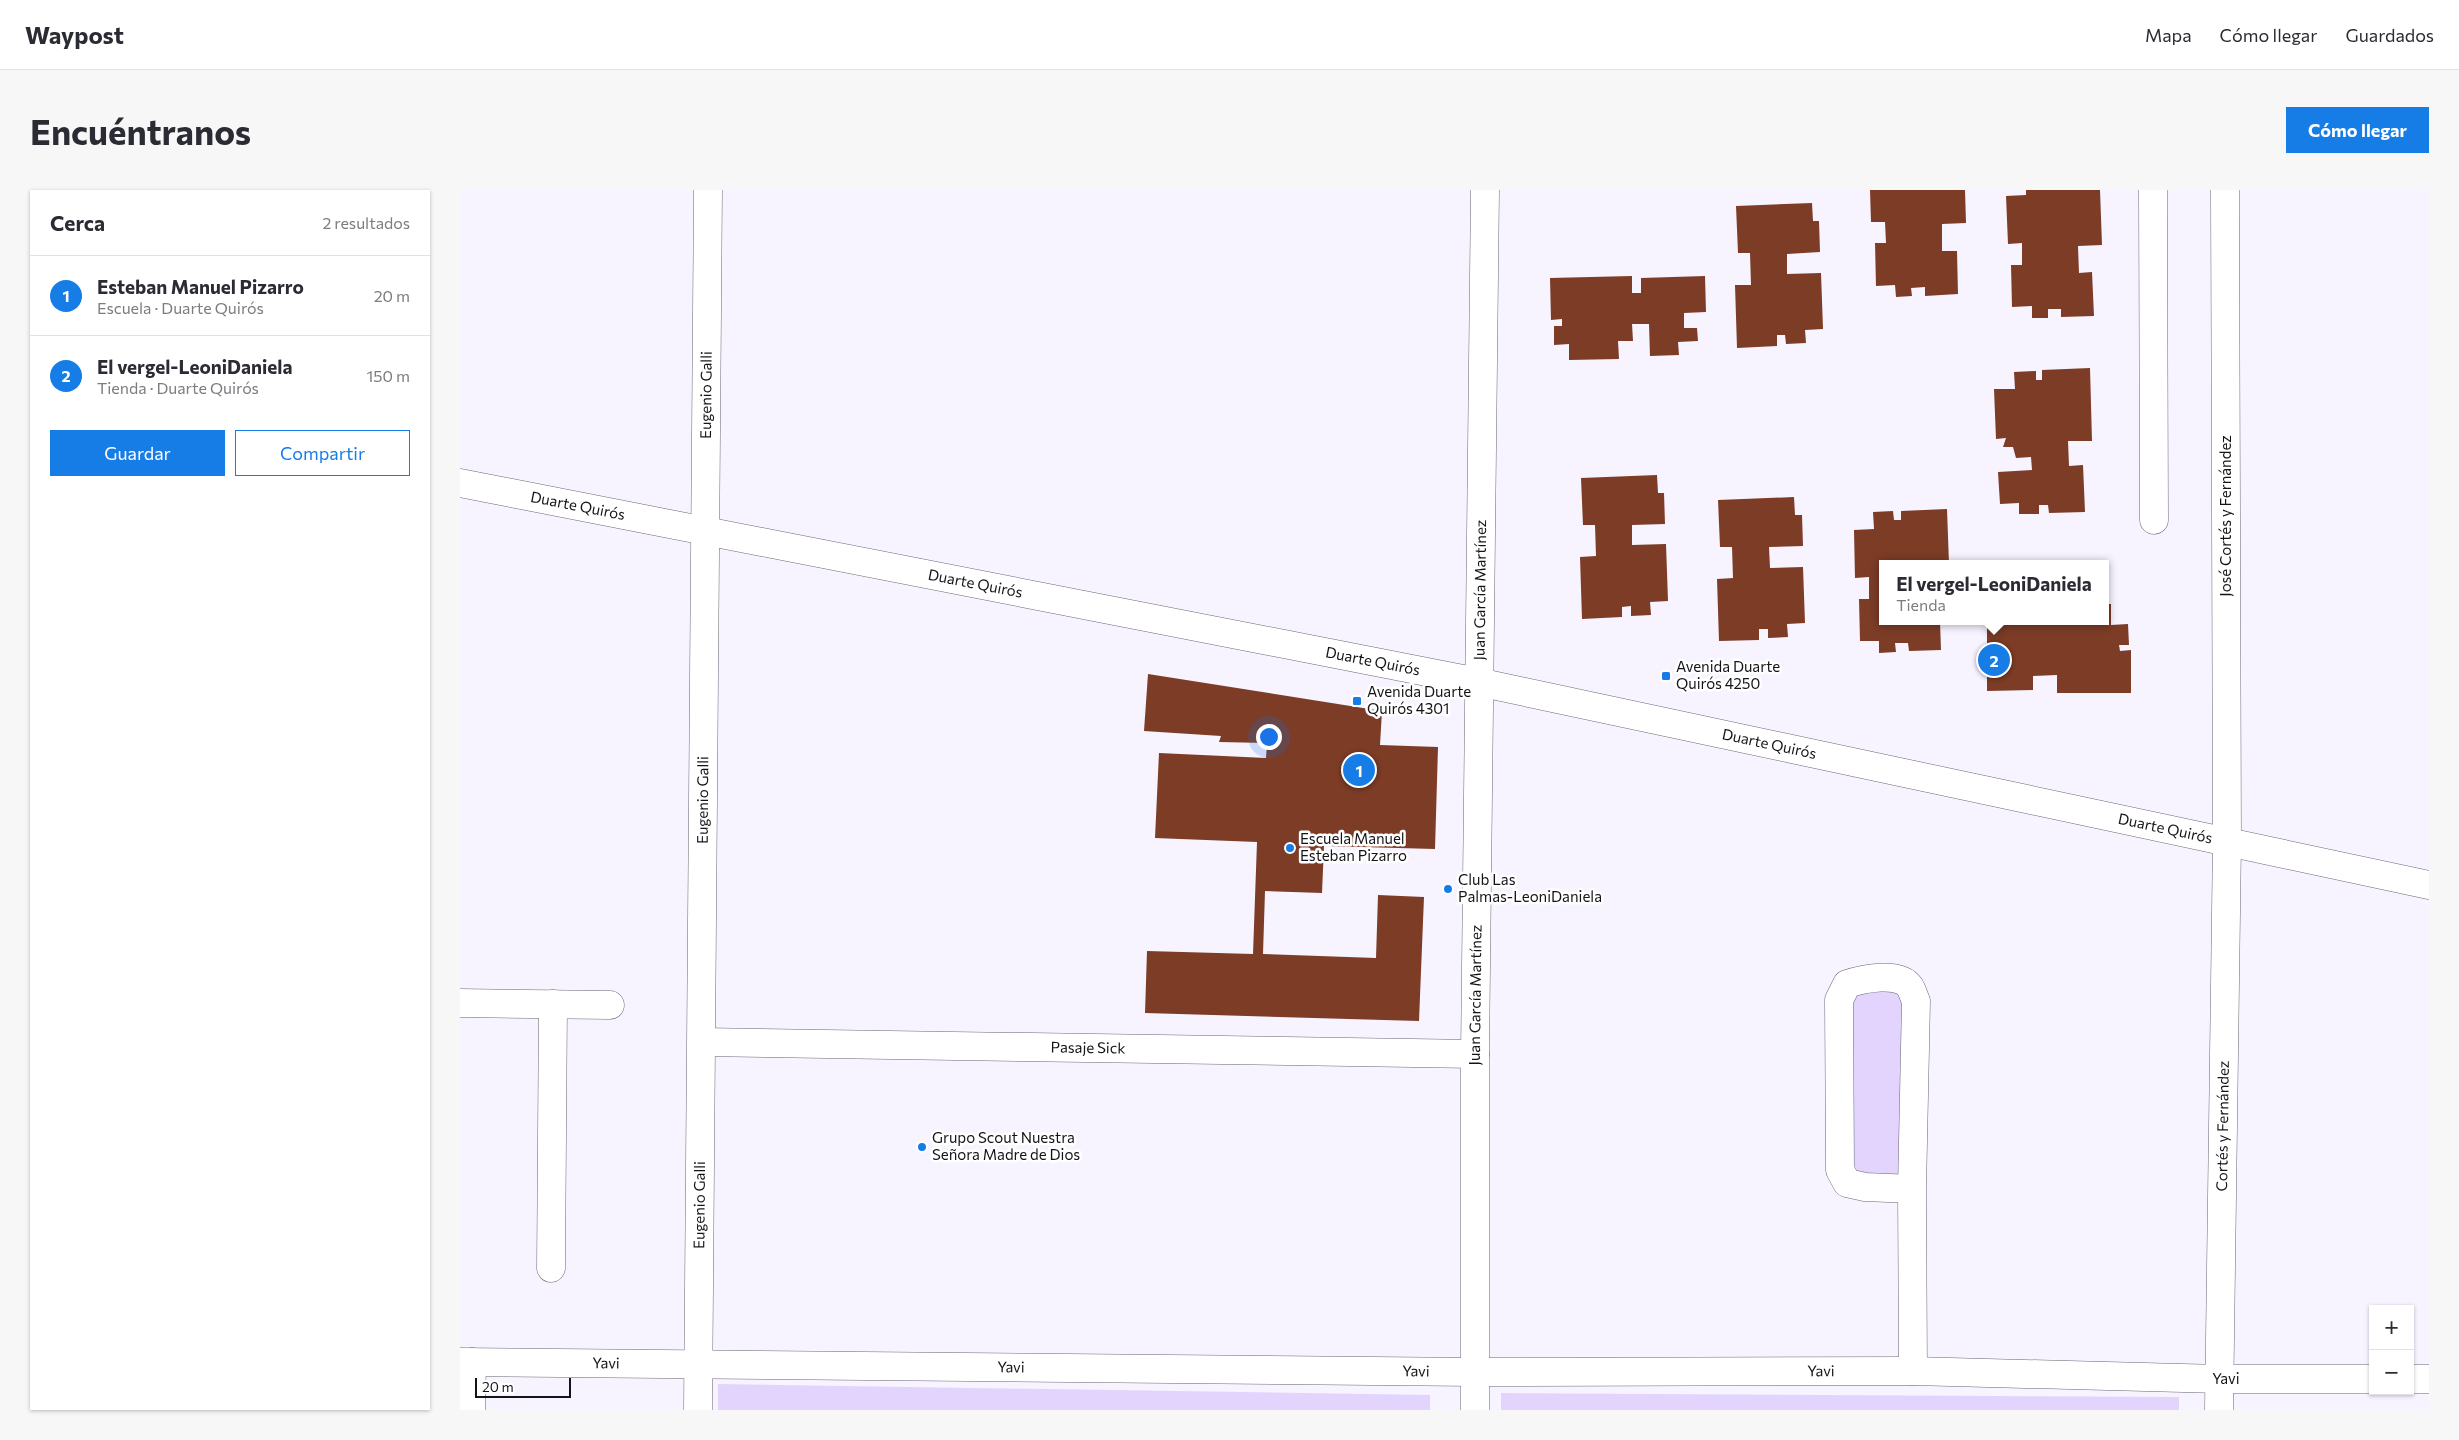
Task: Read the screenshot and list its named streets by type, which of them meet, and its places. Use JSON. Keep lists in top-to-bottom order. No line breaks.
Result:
{"streets":{"street":["Eugenio Galli","Duarte Quirós","José Cortés y Fernández","Juan García Martínez","Pasaje Sick","Cortés y Fernández","Yavi"]},"crossings":[["Eugenio Galli","Duarte Quirós"],["Eugenio Galli","Pasaje Sick"],["Eugenio Galli","Yavi"],["Duarte Quirós","José Cortés y Fernández"],["Duarte Quirós","Juan García Martínez"],["Duarte Quirós","Cortés y Fernández"],["José Cortés y Fernández","Cortés y Fernández"],["Juan García Martínez","Pasaje Sick"],["Juan García Martínez","Yavi"],["Cortés y Fernández","Yavi"]],"places":{"transit":["Avenida Duarte Quirós 4250","Avenida Duarte Quirós 4301"],"other":["Escuela Manuel Esteban Pizarro","Club Las Palmas-LeoniDaniela","Grupo Scout Nuestra Señora Madre de Dios"]},"scale_bar":"20 m","page":{"header":"Waypost","nav":["Mapa","Cómo llegar","Guardados"],"buttons":["Cómo llegar",["Guardar","Compartir"]],"title":"Encuéntranos","heading":["Cerca","2 resultados"],"list":[{"mark":"1","name":"Esteban Manuel Pizarro","note":"Escuela · Duarte Quirós","value":"20 m"},{"mark":"2","name":"El vergel-LeoniDaniela","note":"Tienda · Duarte Quirós","value":"150 m"}],"popup":["El vergel-LeoniDaniela","Tienda"],"pins":["2","1"],"map_buttons":["+","−"],"scale":"20 m"}}
